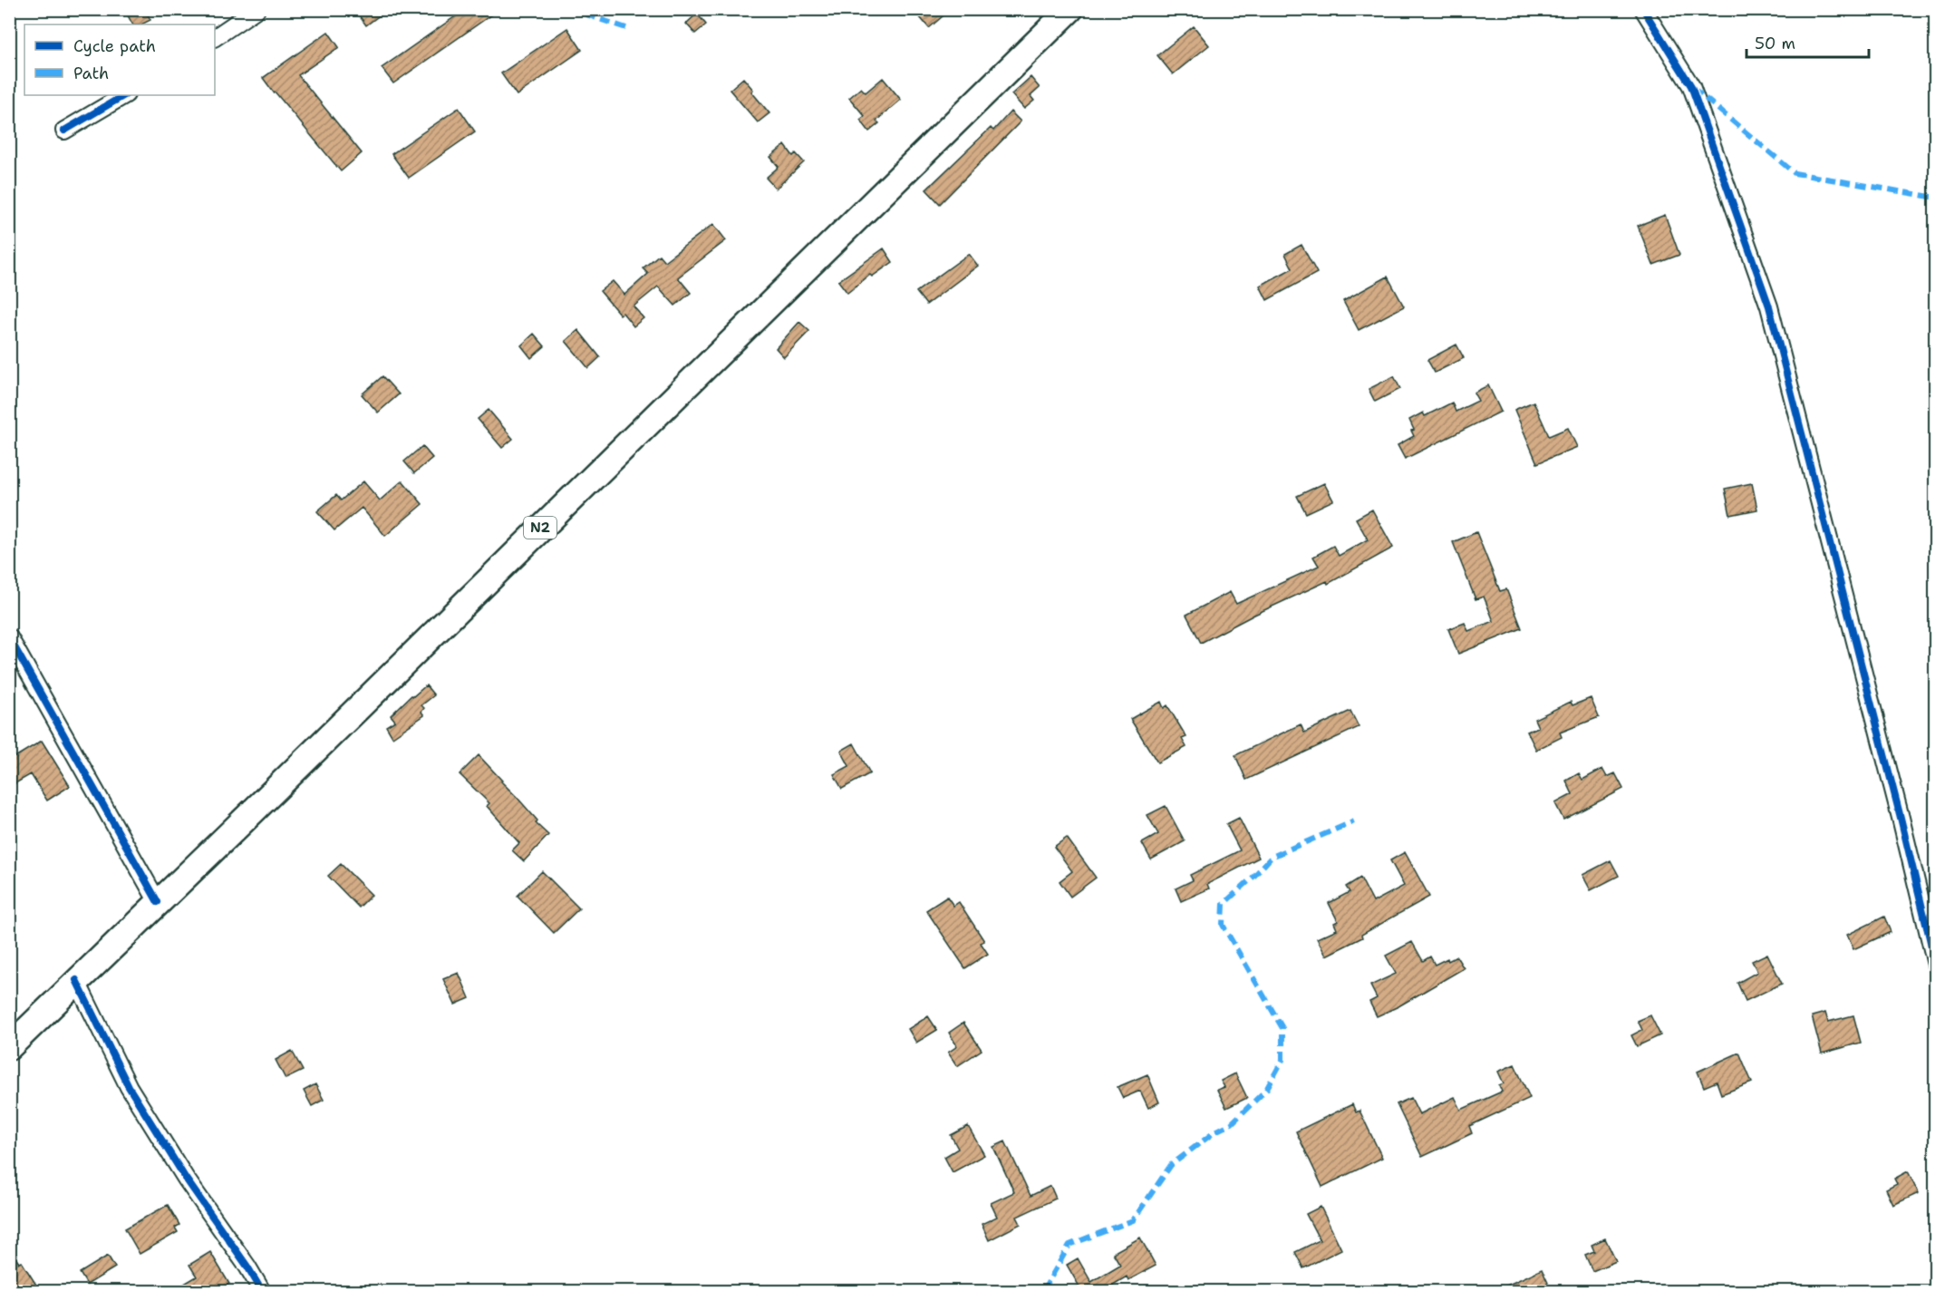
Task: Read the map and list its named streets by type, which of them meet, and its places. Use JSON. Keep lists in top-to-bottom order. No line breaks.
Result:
{"streets":{"highway":["N2"]},"legend":["Cycle path","Path"],"scale_bar":"50 m"}
